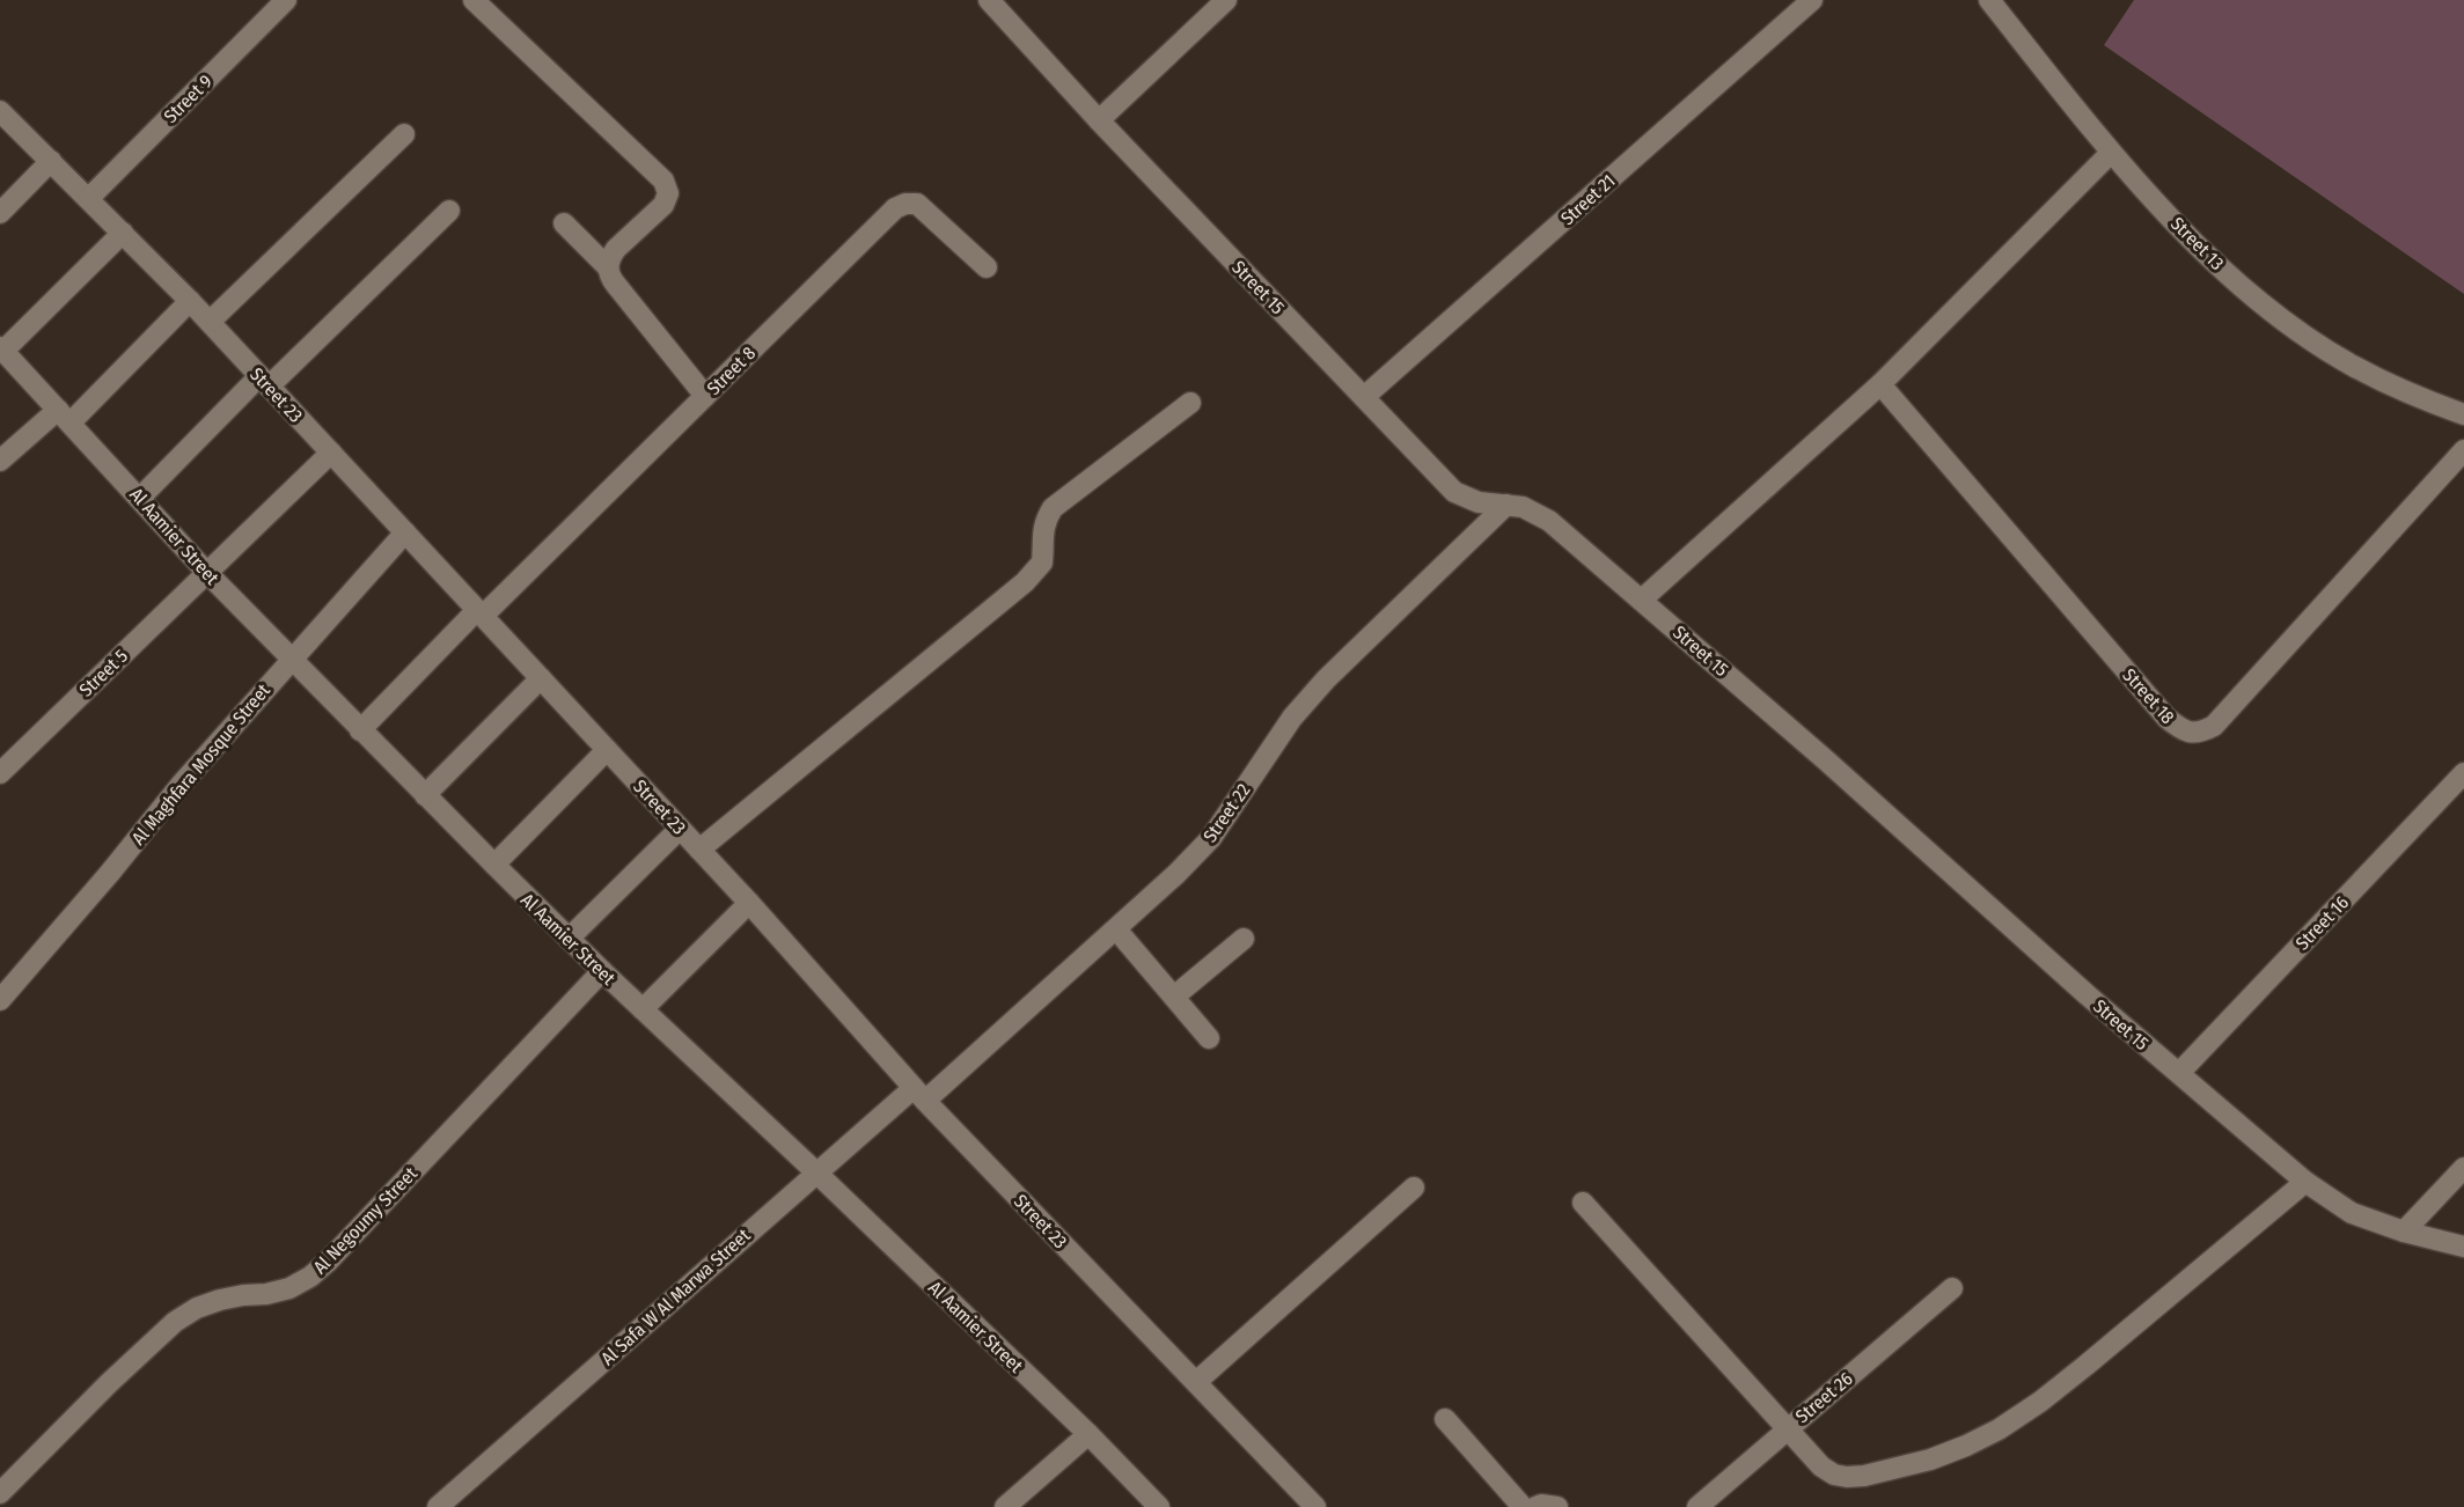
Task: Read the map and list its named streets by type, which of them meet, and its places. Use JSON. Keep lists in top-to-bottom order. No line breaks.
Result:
{"streets":{"street":["Street 9","Street 21","Street 13","Street 15","Street 8","Street 23","Al Aamier Street","Street 5","Street 18","Al Maghfara Mosque Street","Street 22","Street 16","Al Negoumy Street","Al Safa W Al Marwa Street","Street 26"]},"crossings":[["Street 9","Street 23"],["Street 21","Street 15"],["Street 15","Street 22"],["Street 15","Street 16"],["Street 8","Street 23"],["Street 8","Al Aamier Street"],["Street 23","Street 5"],["Street 23","Al Maghfara Mosque Street"],["Street 23","Street 22"],["Street 23","Al Safa W Al Marwa Street"],["Al Aamier Street","Street 5"],["Al Aamier Street","Al Maghfara Mosque Street"],["Al Aamier Street","Al Negoumy Street"],["Al Aamier Street","Al Safa W Al Marwa Street"],["Street 22","Al Safa W Al Marwa Street"]]}
